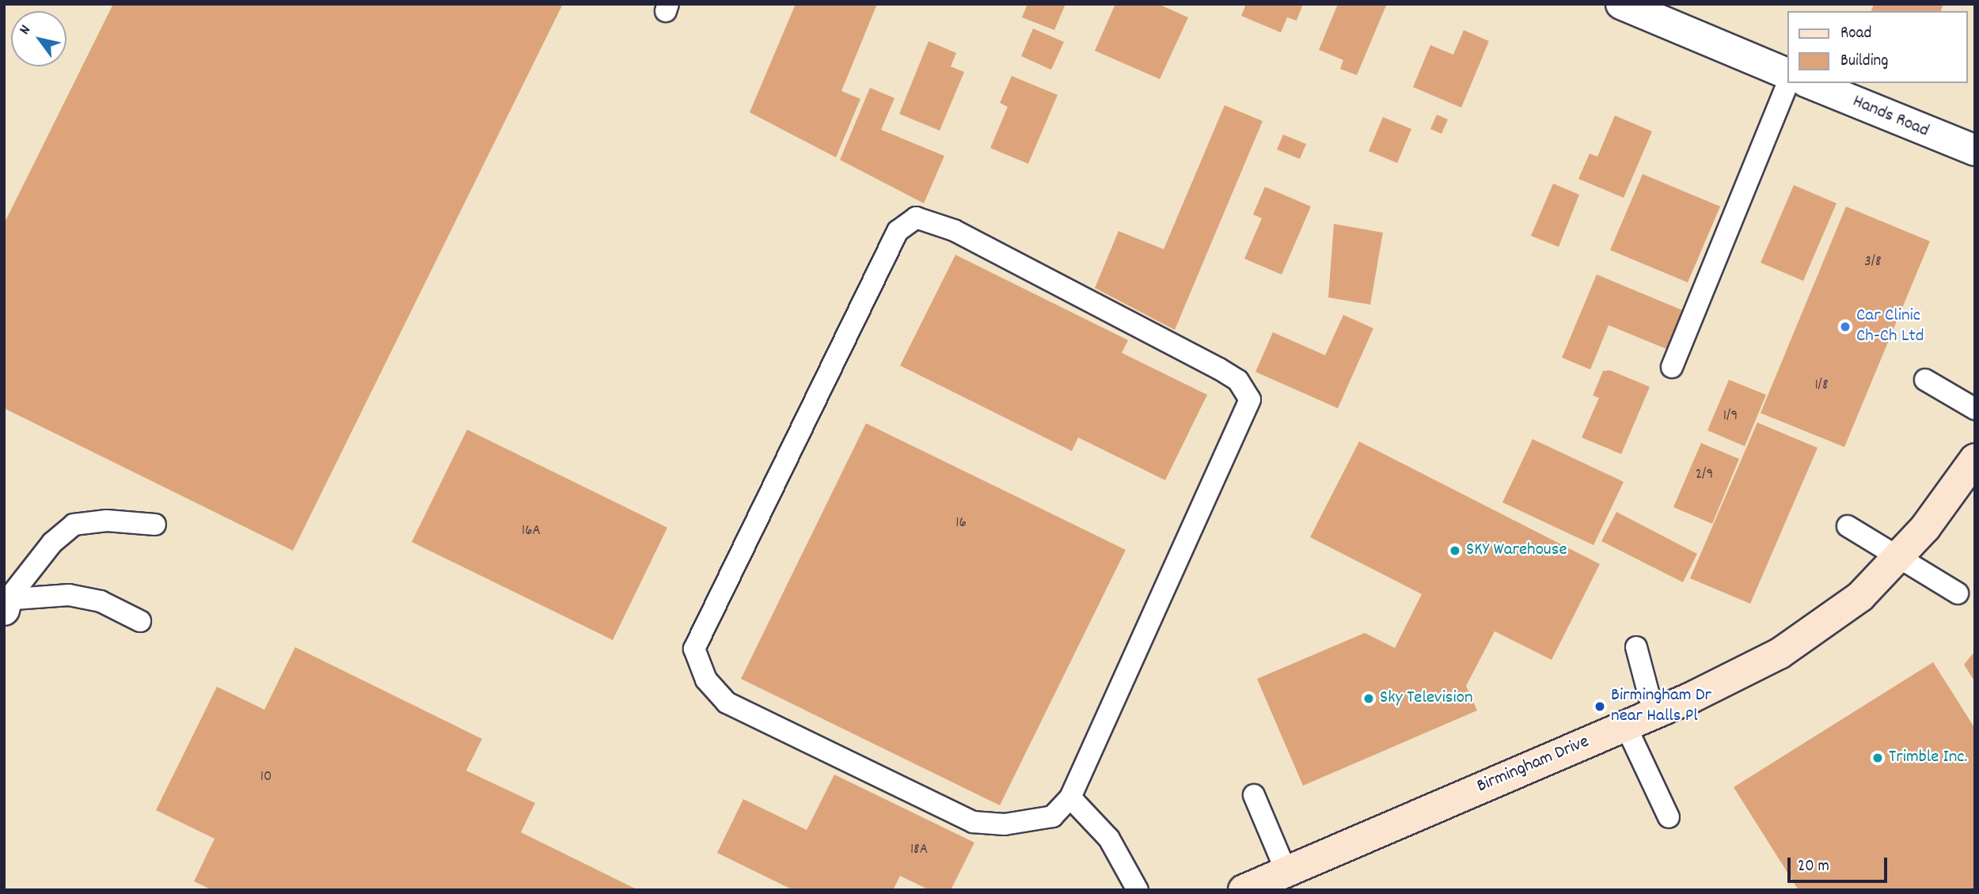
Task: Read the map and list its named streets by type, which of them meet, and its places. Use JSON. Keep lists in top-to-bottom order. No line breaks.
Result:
{"streets":{"main road":["Birmingham Drive"],"street":["Hands Road"]},"places":["Car Clinic Ch-Ch Ltd","SKY Warehouse","Sky Television","Birmingham Dr near Halls Pl","Trimble Inc."],"house_numbers":["3/8","1/8","1/9","2/9","16","16A","10","18A"],"legend":["Road","Building"],"scale_bar":"20 m","north":"top left"}
